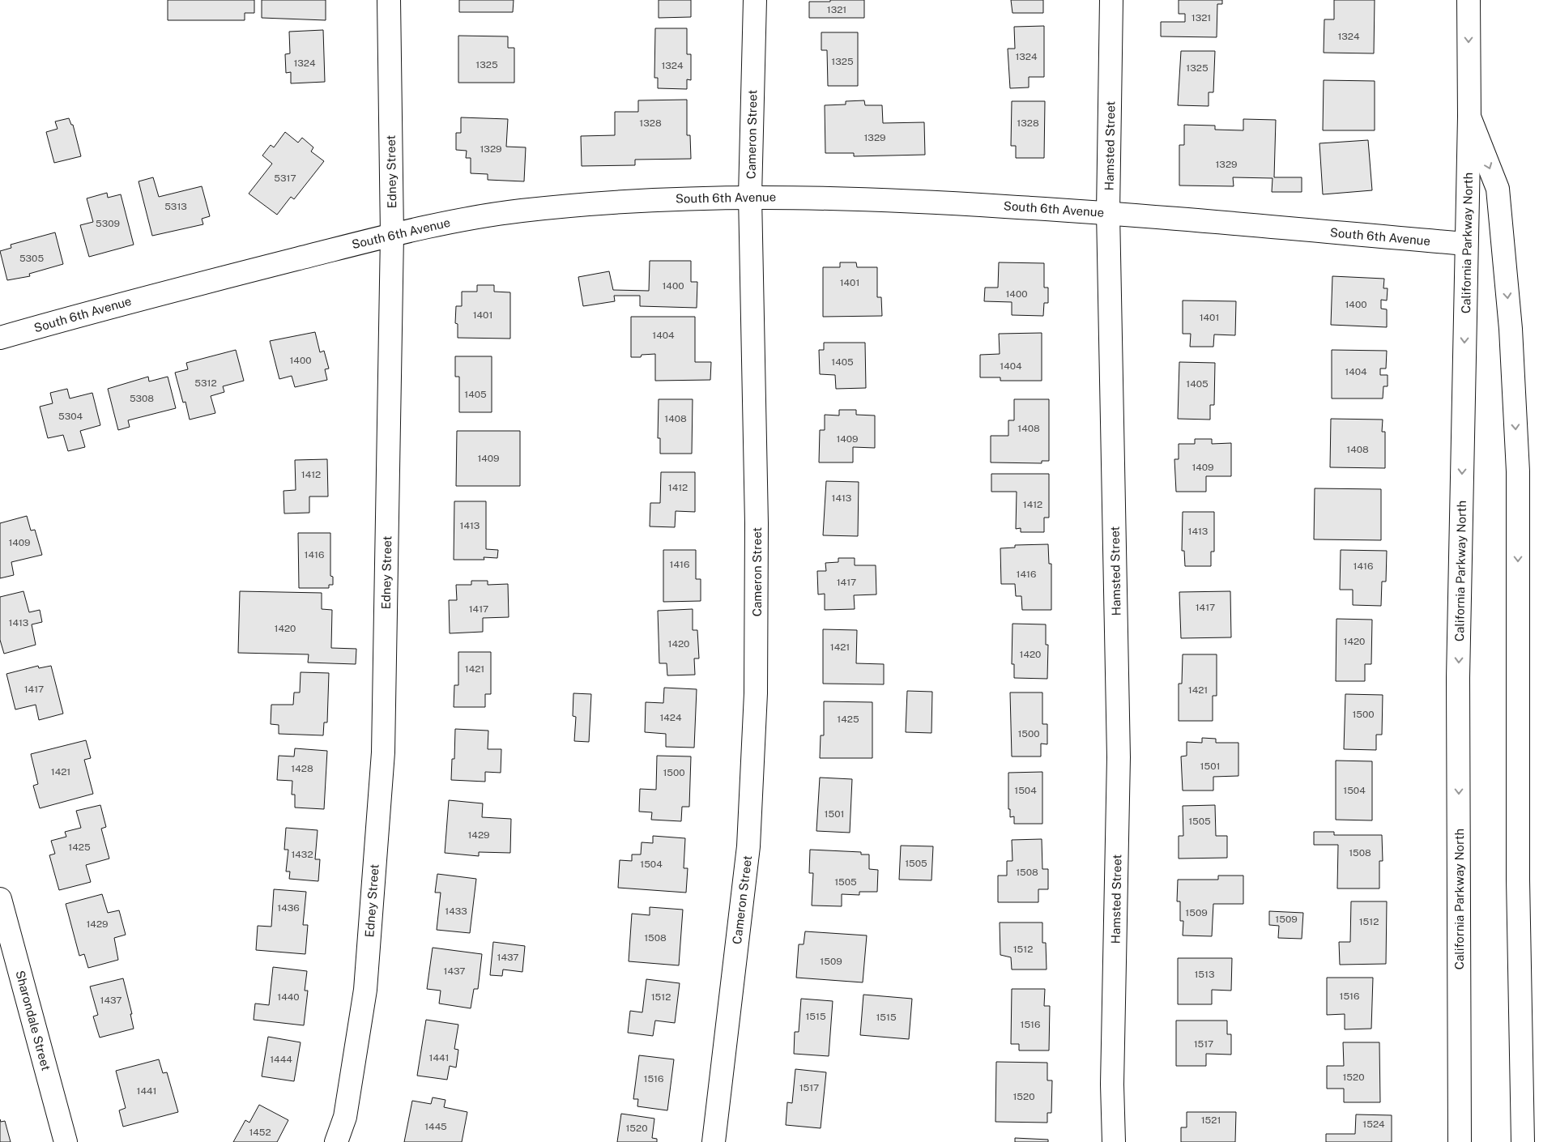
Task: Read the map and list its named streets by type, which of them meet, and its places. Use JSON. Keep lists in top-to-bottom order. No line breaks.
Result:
{"streets":{"main road":["Cameron Street","Hamsted Street","Edney Street","South 6th Avenue","California Parkway North","Sharondale Street"]},"crossings":[["Cameron Street","South 6th Avenue"],["Hamsted Street","South 6th Avenue"],["Edney Street","South 6th Avenue"],["South 6th Avenue","California Parkway North"]],"house_numbers":["1321","1321","1324","1324","1325","1324","1325","1324","1325","1328","1328","1329","1329","1329","5317","5313","5309","5305","1401","1400","1400","1400","1401","1401","1404","1400","1405","1404","1404","5312","1405","1405","5308","5304","1408","1408","1409","1408","1409","1409","1412","1412","1413","1412","1413","1413","1409","1416","1416","1416","1416","1417","1417","1417","1413","1420","1420","1420","1421","1420","1421","1417","1421","1500","1424","1425","1500","1501","1428","1421","1500","1504","1504","1501","1505","1429","1425","1508","1432","1505","1504","1508","1505","1436","1433","1509","1509","1512","1429","1508","1512","1437","1509","1437","1513","1516","1440","1512","1437","1515","1515","1516","1517","1441","1444","1520","1516","1517","1441","1520","1521","1524","1445","1520","1452"]}
